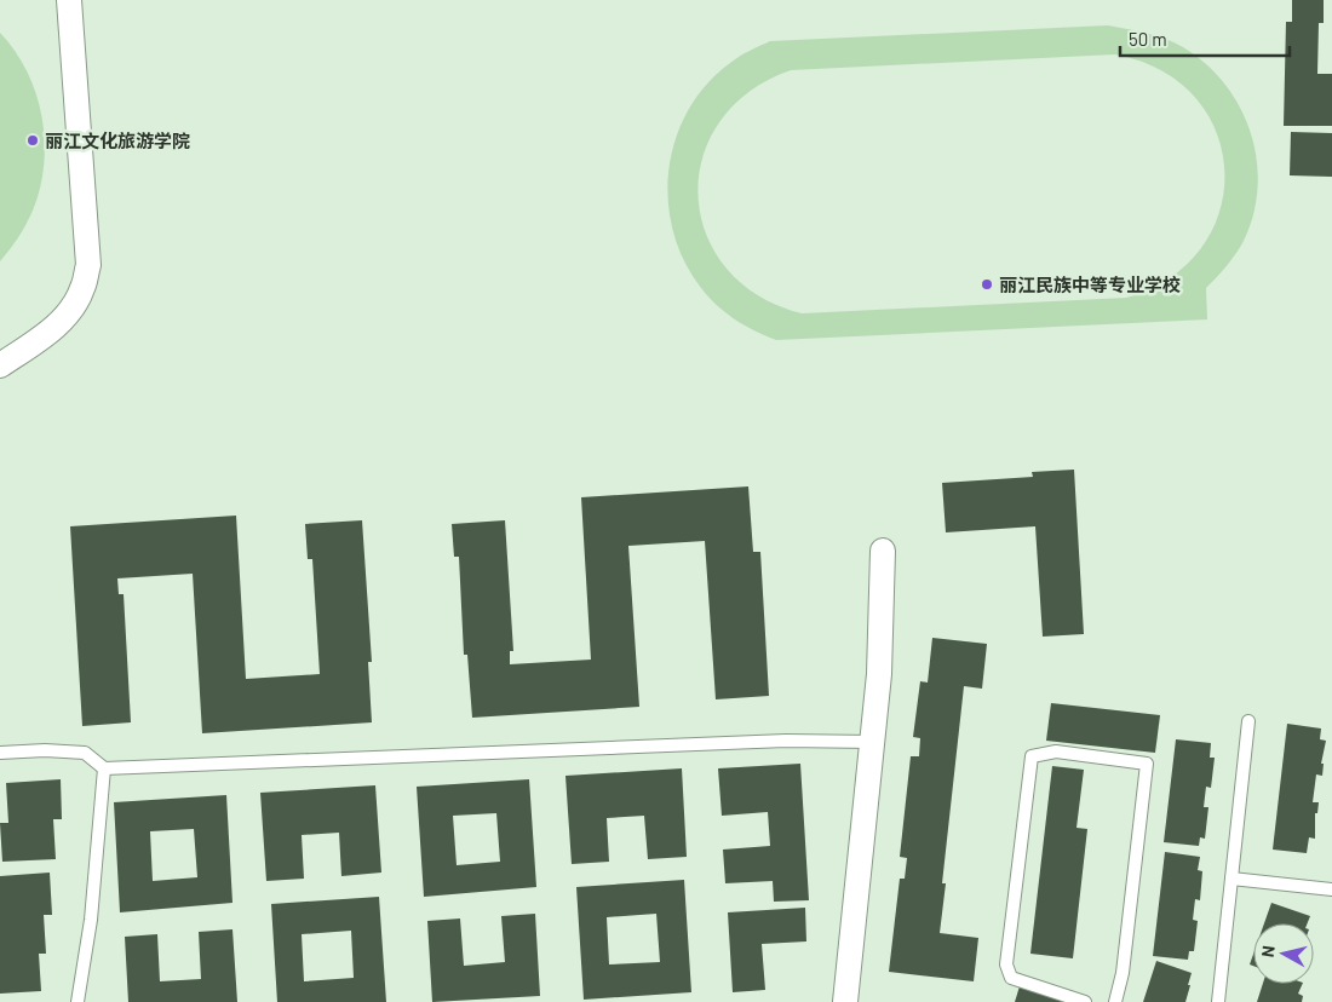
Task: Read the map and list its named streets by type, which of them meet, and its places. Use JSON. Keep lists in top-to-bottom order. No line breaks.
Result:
{"places":["丽江文化旅游学院","丽江民族中等专业学校"],"scale_bar":"50 m","north":"left"}
